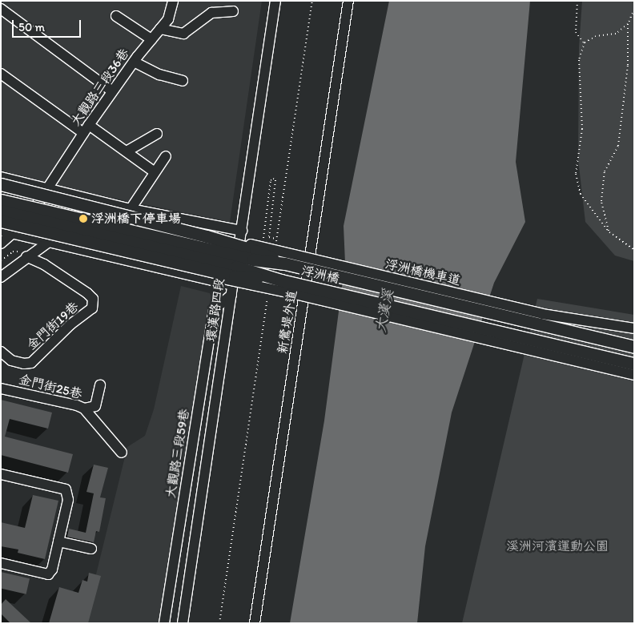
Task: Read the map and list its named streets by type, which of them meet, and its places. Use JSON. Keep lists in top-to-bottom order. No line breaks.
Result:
{"streets":{"main road":["浮洲橋"],"street":["大觀路三段36巷","浮洲橋機車道","環漢路四段","新鶯堤外道","金門街19巷","金門街25巷","大觀路三段59巷"]},"crossings":[["環漢路四段","大觀路三段59巷"]],"water":["大漢溪"],"parks":["溪洲河濱運動公園"],"places":["浮洲橋下停車場"],"scale_bar":"50 m"}
